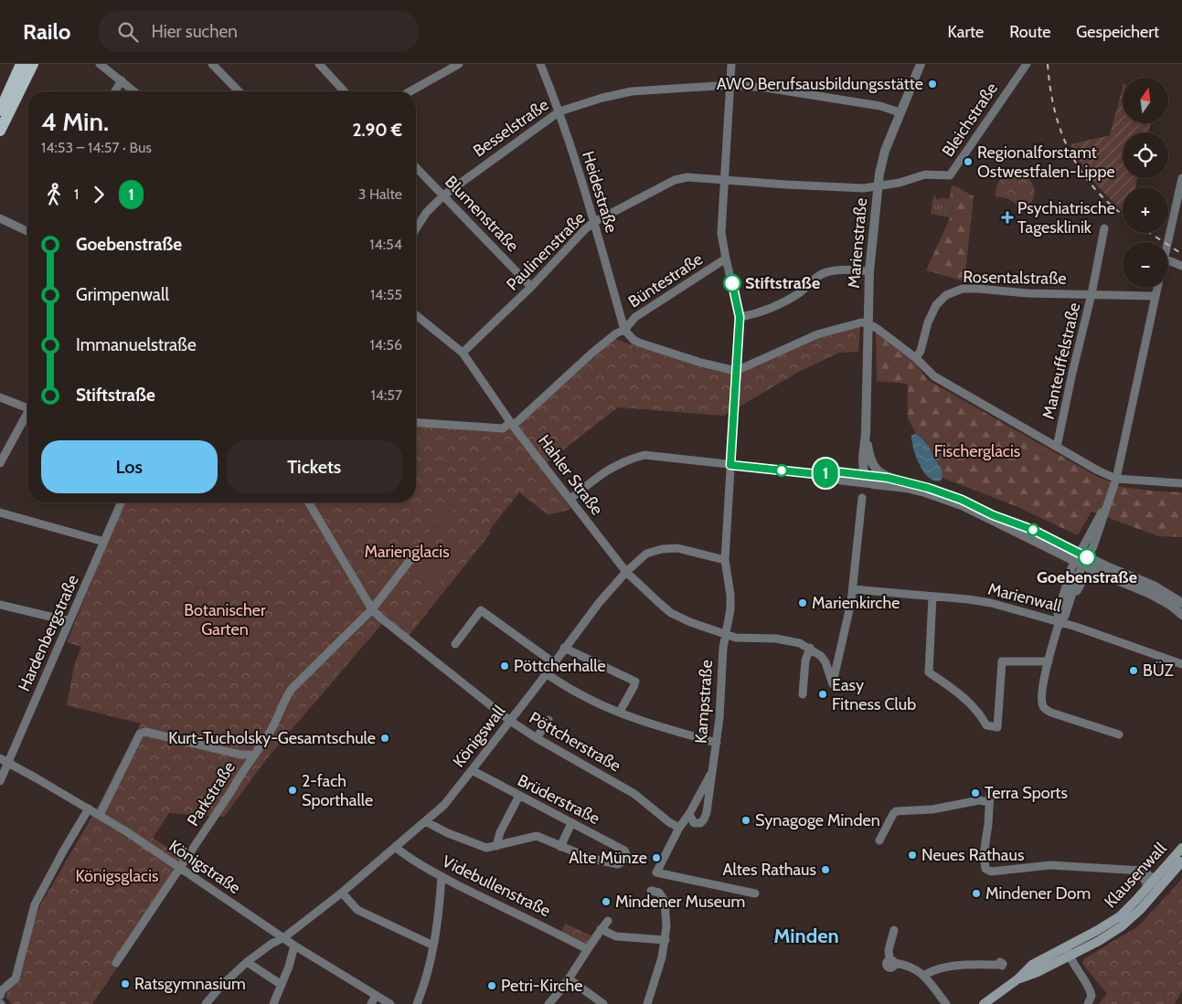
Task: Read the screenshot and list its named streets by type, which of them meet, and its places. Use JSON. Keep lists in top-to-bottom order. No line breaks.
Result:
{"streets":{"main road":["Klausenwall"],"street":["Bleichstraße","Besselstraße","Heidestraße","Blumenstraße","Marienstraße","Paulinenstraße","Rosentalstraße","Büntestraße","Manteuffelstraße","Hahler Straße","Marienwall","Hardenbergstraße","Kampstraße","Königswall","Pöttcherstraße","Parkstraße","Brüderstraße","Königstraße","Videbullenstraße"]},"crossings":[["Bleichstraße","Marienstraße"],["Bleichstraße","Paulinenstraße"],["Besselstraße","Heidestraße"],["Besselstraße","Blumenstraße"],["Besselstraße","Marienstraße"],["Heidestraße","Paulinenstraße"],["Heidestraße","Büntestraße"],["Blumenstraße","Paulinenstraße"],["Marienstraße","Paulinenstraße"],["Paulinenstraße","Hahler Straße"],["Rosentalstraße","Manteuffelstraße"],["Hahler Straße","Kampstraße"],["Hahler Straße","Königswall"],["Hardenbergstraße","Königstraße"],["Kampstraße","Pöttcherstraße"],["Königswall","Pöttcherstraße"],["Königswall","Brüderstraße"],["Königswall","Königstraße"],["Königswall","Videbullenstraße"],["Parkstraße","Königstraße"]],"districts":["Minden"],"parks":["Fischerglacis","Marienglacis","Botanischer Garten","Königsglacis"],"places":{"other":["AWO Berufsausbildungsstätte","Regionalforstamt Ostwestfalen-Lippe","Stiftstraße","Goebenstraße","Marienkirche","Pöttcherhalle","BÜZ","Easy Fitness Club","Kurt-Tucholsky-Gesamtschule","2-fach Sporthalle","Terra Sports","Synagoge Minden","Neues Rathaus","Alte Münze","Altes Rathaus","Mindener Dom","Mindener Museum","Ratsgymnasium","Petri-Kirche"],"health":["Psychiatrische Tagesklinik"]},"lines":["bus line 1"],"north":"top","page":{"header":"Railo","search":"Hier suchen","nav":["Karte","Route","Gespeichert"],"on_map":"1","map_buttons":["+","−"],"heading":["4 Min.","14:53 – 14:57 · Bus","2.90 €"],"legs":["1","1","3 Halte"],"list":[{"name":"Goebenstraße","value":"14:54"},{"name":"Grimpenwall","value":"14:55"},{"name":"Immanuelstraße","value":"14:56"},{"name":"Stiftstraße","value":"14:57"}],"buttons":["Los","Tickets"]}}
